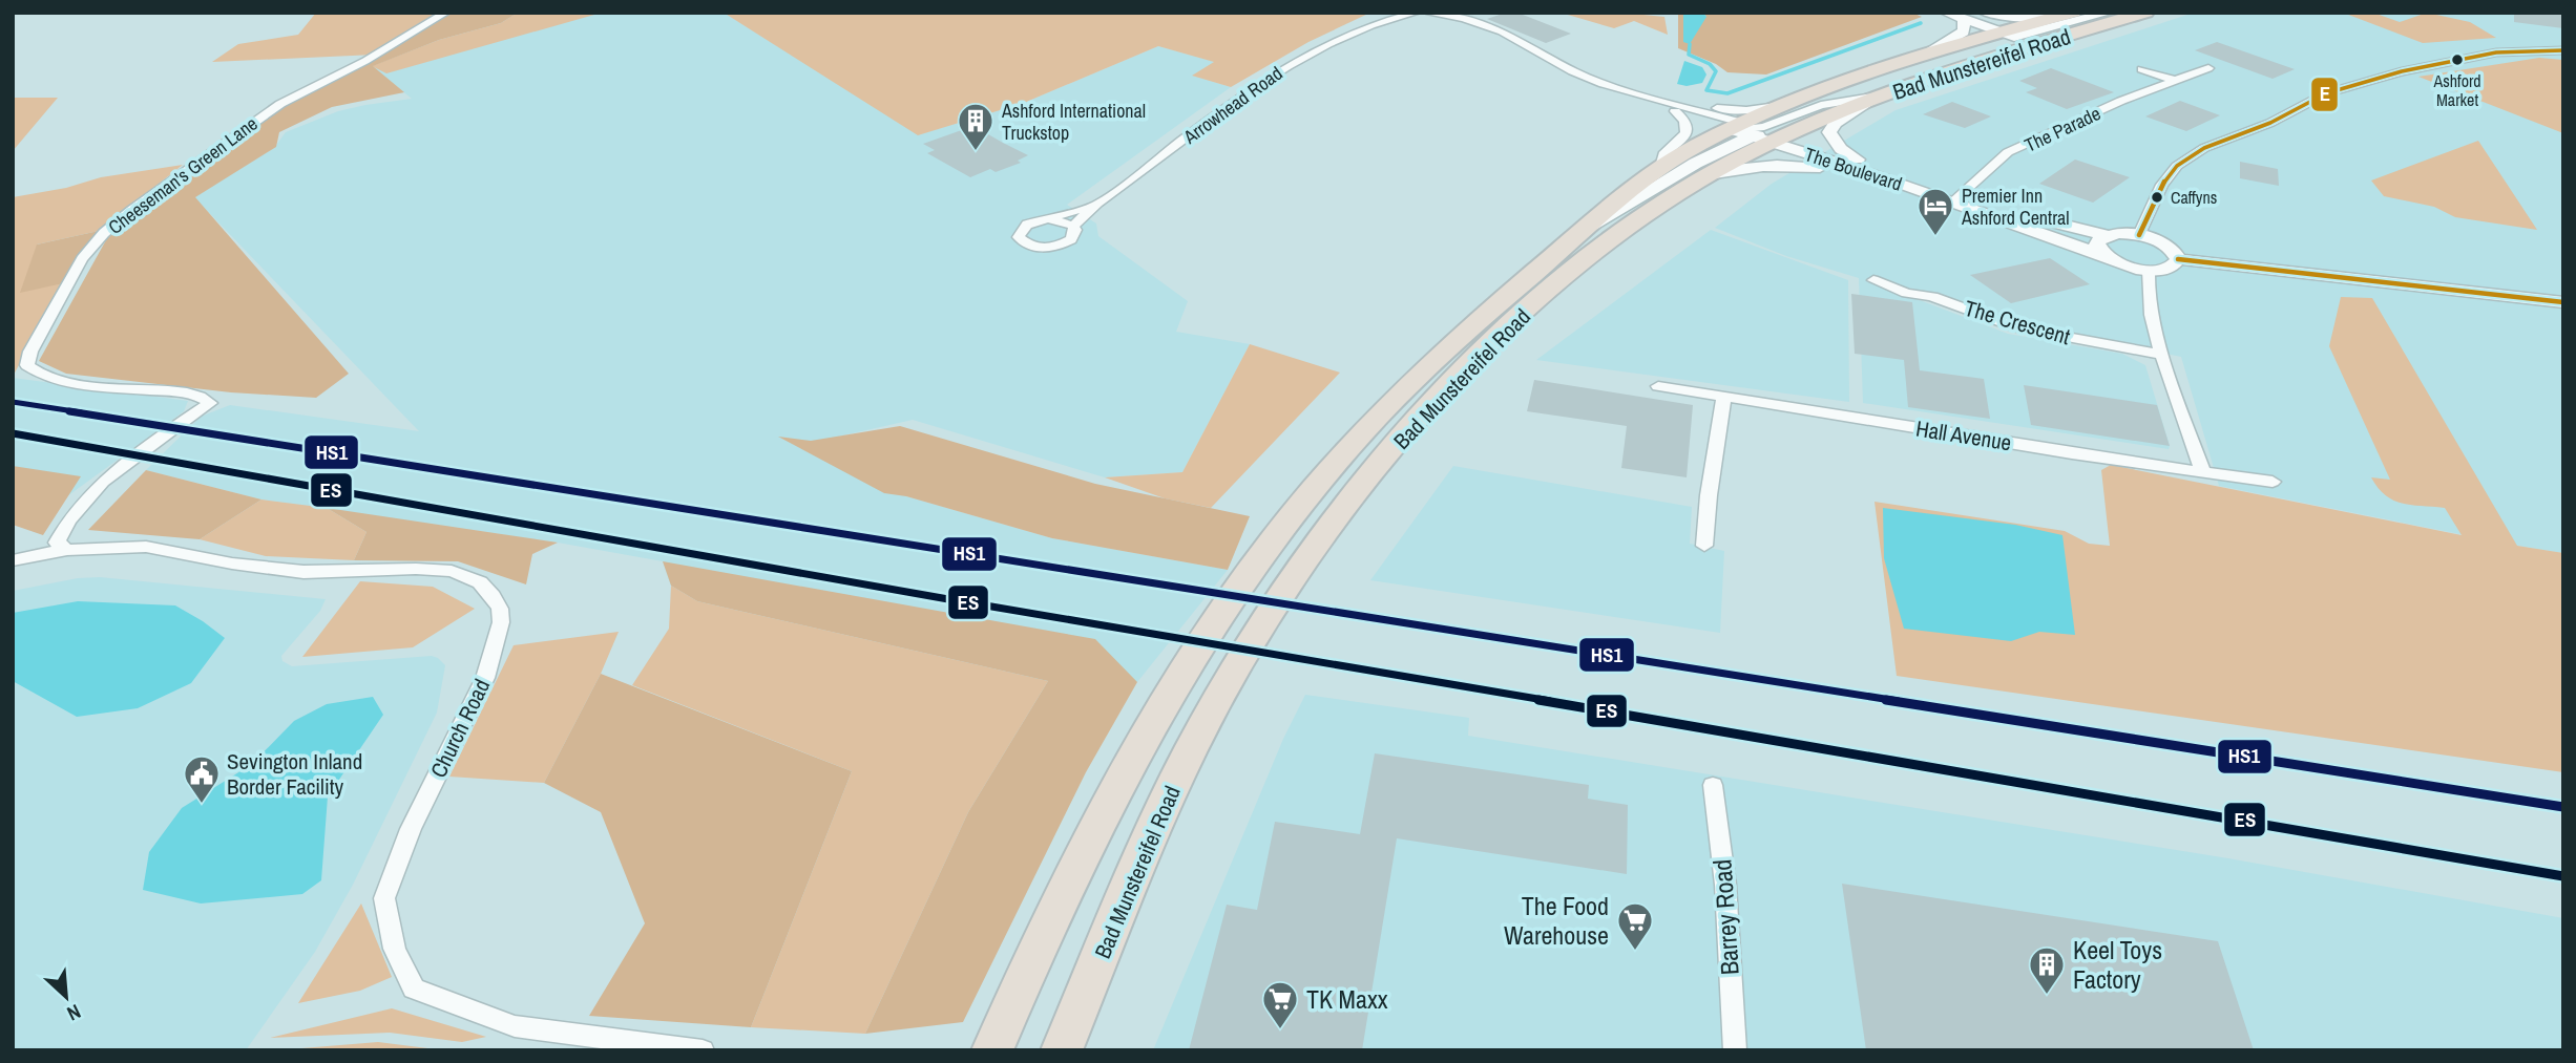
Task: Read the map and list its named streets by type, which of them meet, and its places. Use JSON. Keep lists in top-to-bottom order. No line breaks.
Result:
{"streets":{"highway":["Bad Munstereifel Road"],"street":["Arrowhead Road","The Parade","The Boulevard","Cheeseman's Green Lane","The Crescent","Hall Avenue","Church Road","Barrey Road"]},"crossings":[["Bad Munstereifel Road","The Boulevard"],["The Parade","The Boulevard"],["Cheeseman's Green Lane","Church Road"]],"places":{"other":["Ashford Market","Caffyns"],"building":["Ashford International Truckstop","Keel Toys Factory"],"hotel":["Premier Inn Ashford Central"],"public building":["Sevington Inland Border Facility"],"supermarket":["The Food Warehouse","TK Maxx"]},"lines":["transit line E","transit line HS1","transit line ES"],"north":"bottom right"}
